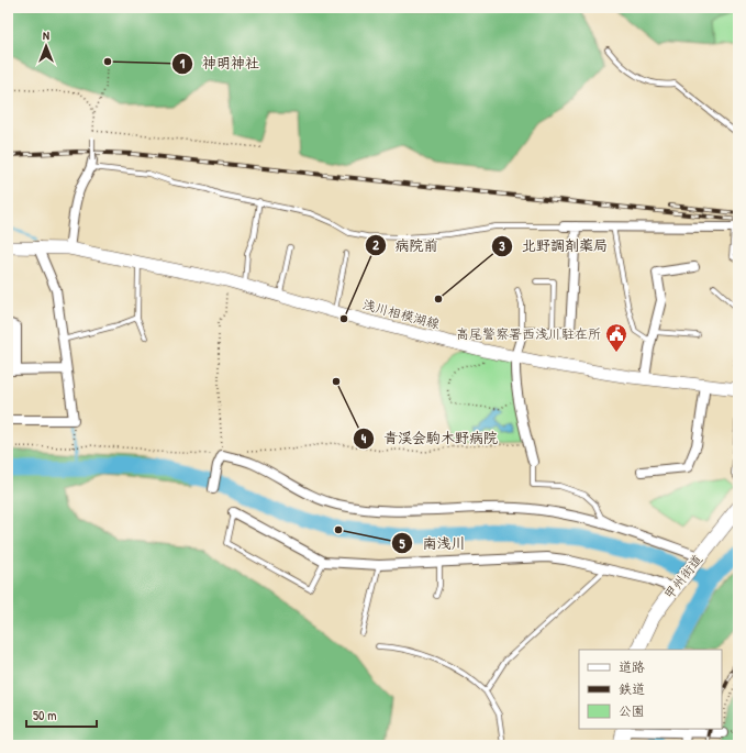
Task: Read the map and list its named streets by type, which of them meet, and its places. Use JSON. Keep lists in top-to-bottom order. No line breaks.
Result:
{"streets":{"highway":["甲州街道"],"main road":["浅川相模湖線"]},"places":{"other":["神明神社","北野調剤薬局","病院前","青渓会駒木野病院","南浅川"],"public building":["高尾警察署西浅川駐在所"]},"legend":["道路","鉄道","公園"],"scale_bar":"50 m","north":"top"}
